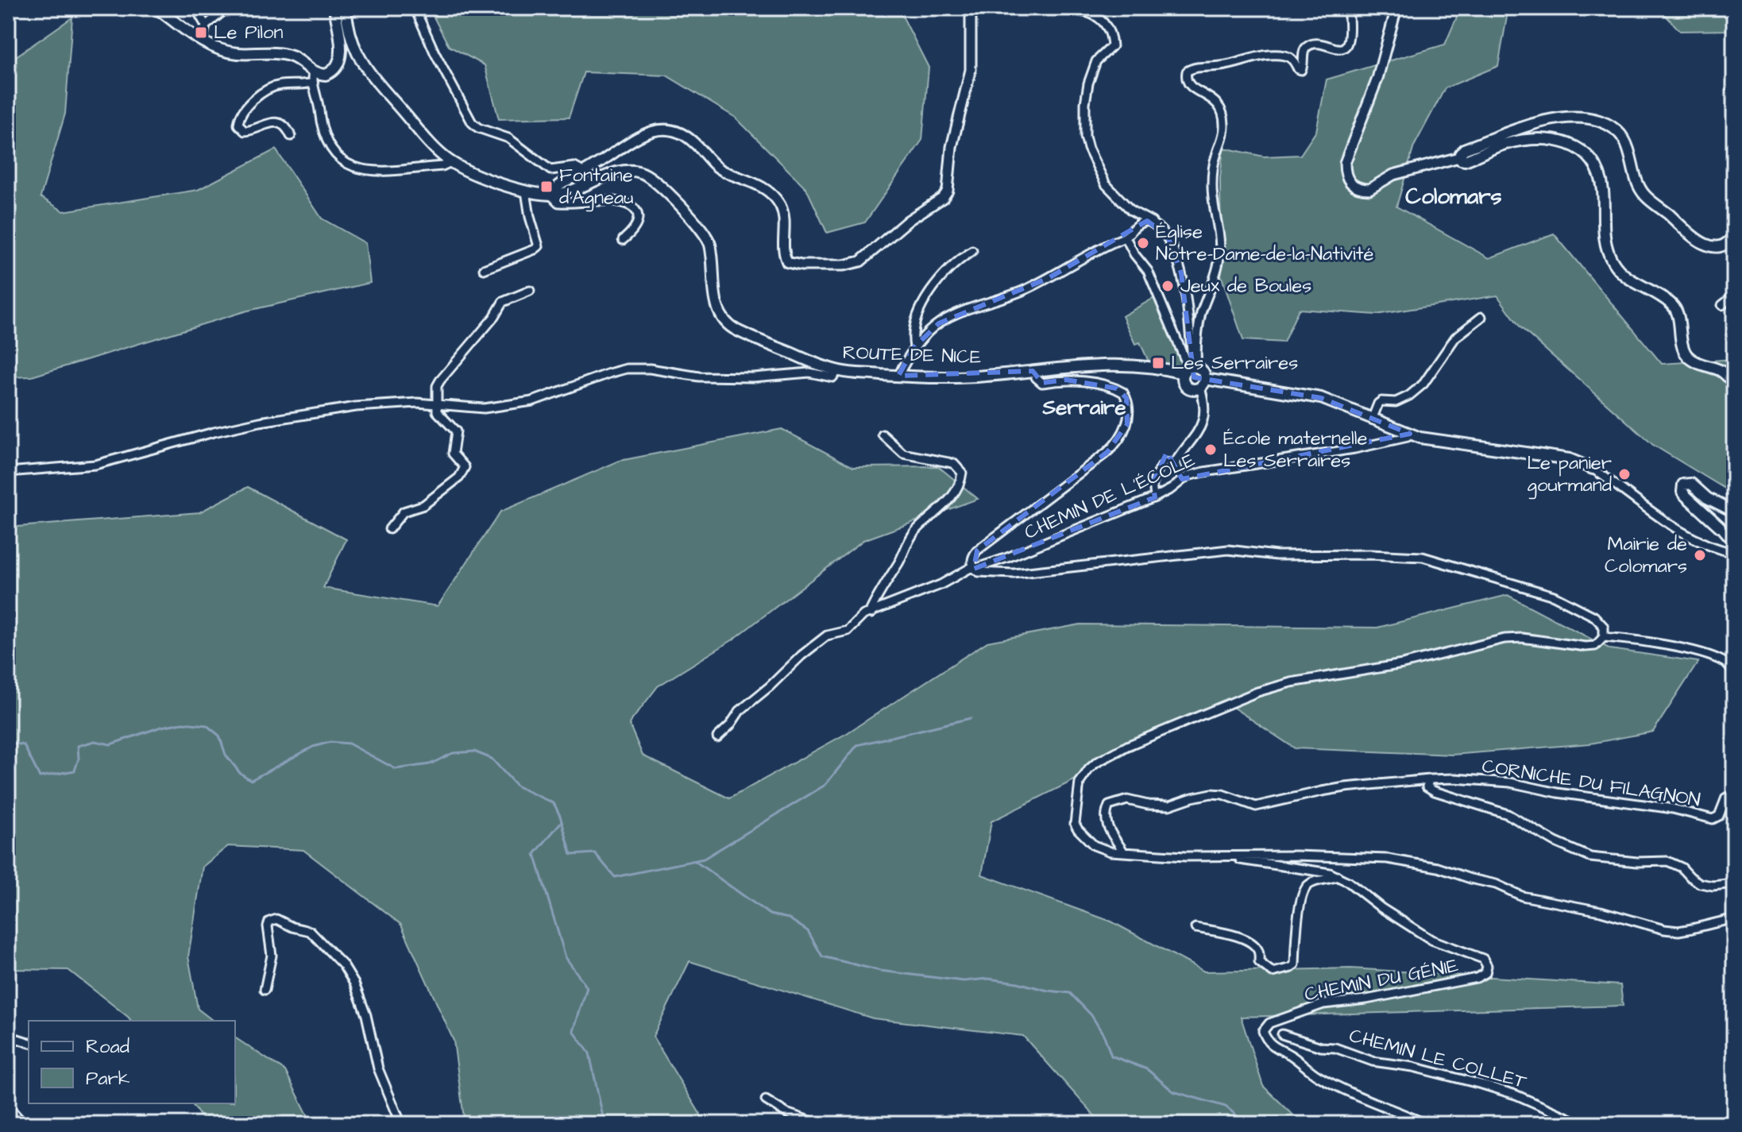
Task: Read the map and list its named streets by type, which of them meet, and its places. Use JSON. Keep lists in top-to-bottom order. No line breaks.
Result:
{"streets":{"main road":["ROUTE DE NICE"],"street":["CHEMIN DE L'ÉCOLE","CORNICHE DU FILAGNON","CHEMIN DU GÉNIE","CHEMIN LE COLLET"]},"districts":["Colomars","Serraire"],"places":{"transit":["Le Pilon","Fontaine d'Agneau","Les Serraires"],"other":["Église Notre-Dame-de-la-Nativité","Jeux de Boules","École maternelle Les Serraires","Le panier gourmand","Mairie de Colomars"]},"legend":["Road","Park"]}
